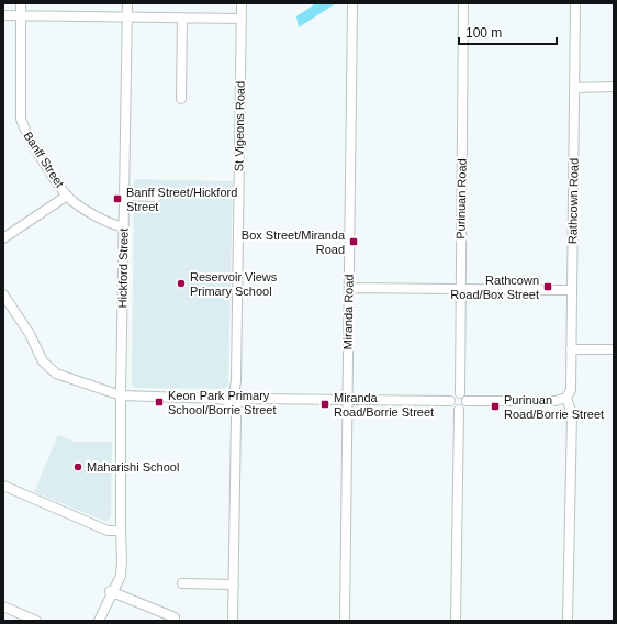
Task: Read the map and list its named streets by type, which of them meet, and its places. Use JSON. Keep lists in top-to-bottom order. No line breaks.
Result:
{"streets":{"street":["St Vigeons Road","Banff Street","Purinuan Road","Rathcown Road","Hickford Street","Miranda Road"]},"crossings":[["Banff Street","Hickford Street"]],"places":{"transit":["Banff Street/Hickford Street","Box Street/Miranda Road","Rathcown Road/Box Street","Keon Park Primary School/Borrie Street","Miranda Road/Borrie Street","Purinuan Road/Borrie Street"],"other":["Reservoir Views Primary School","Maharishi School"]},"scale_bar":"100 m"}
